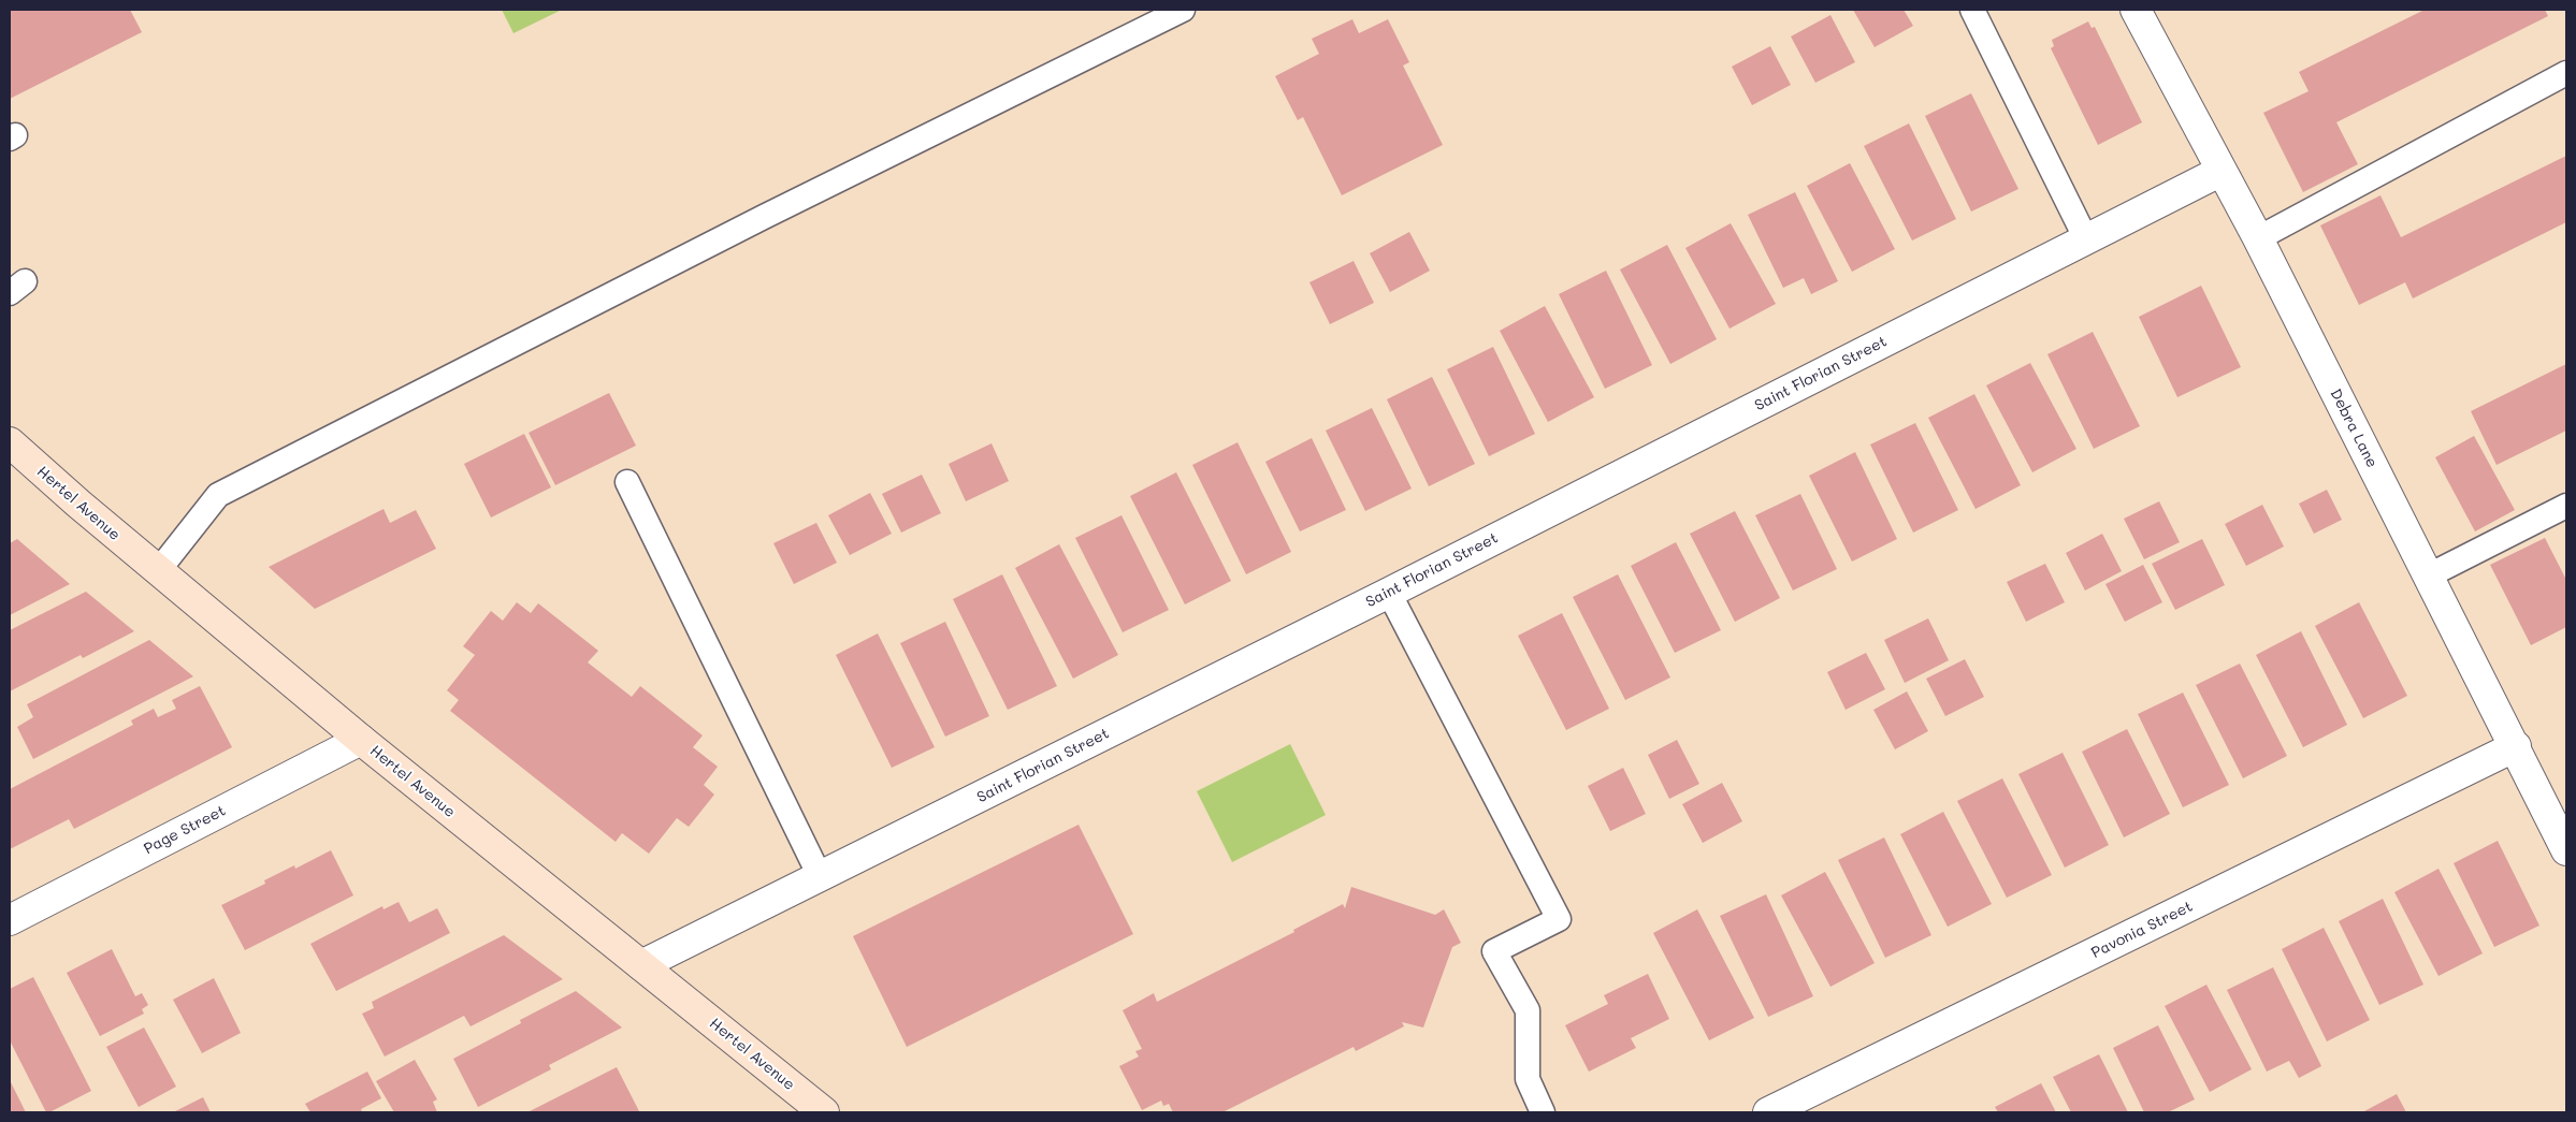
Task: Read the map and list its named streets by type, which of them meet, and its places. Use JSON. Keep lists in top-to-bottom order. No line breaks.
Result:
{"streets":{"street":["Saint Florian Street","Debra Lane","Hertel Avenue","Page Street","Pavonia Street"]},"crossings":[["Saint Florian Street","Debra Lane"],["Saint Florian Street","Hertel Avenue"],["Debra Lane","Pavonia Street"],["Hertel Avenue","Page Street"]]}
